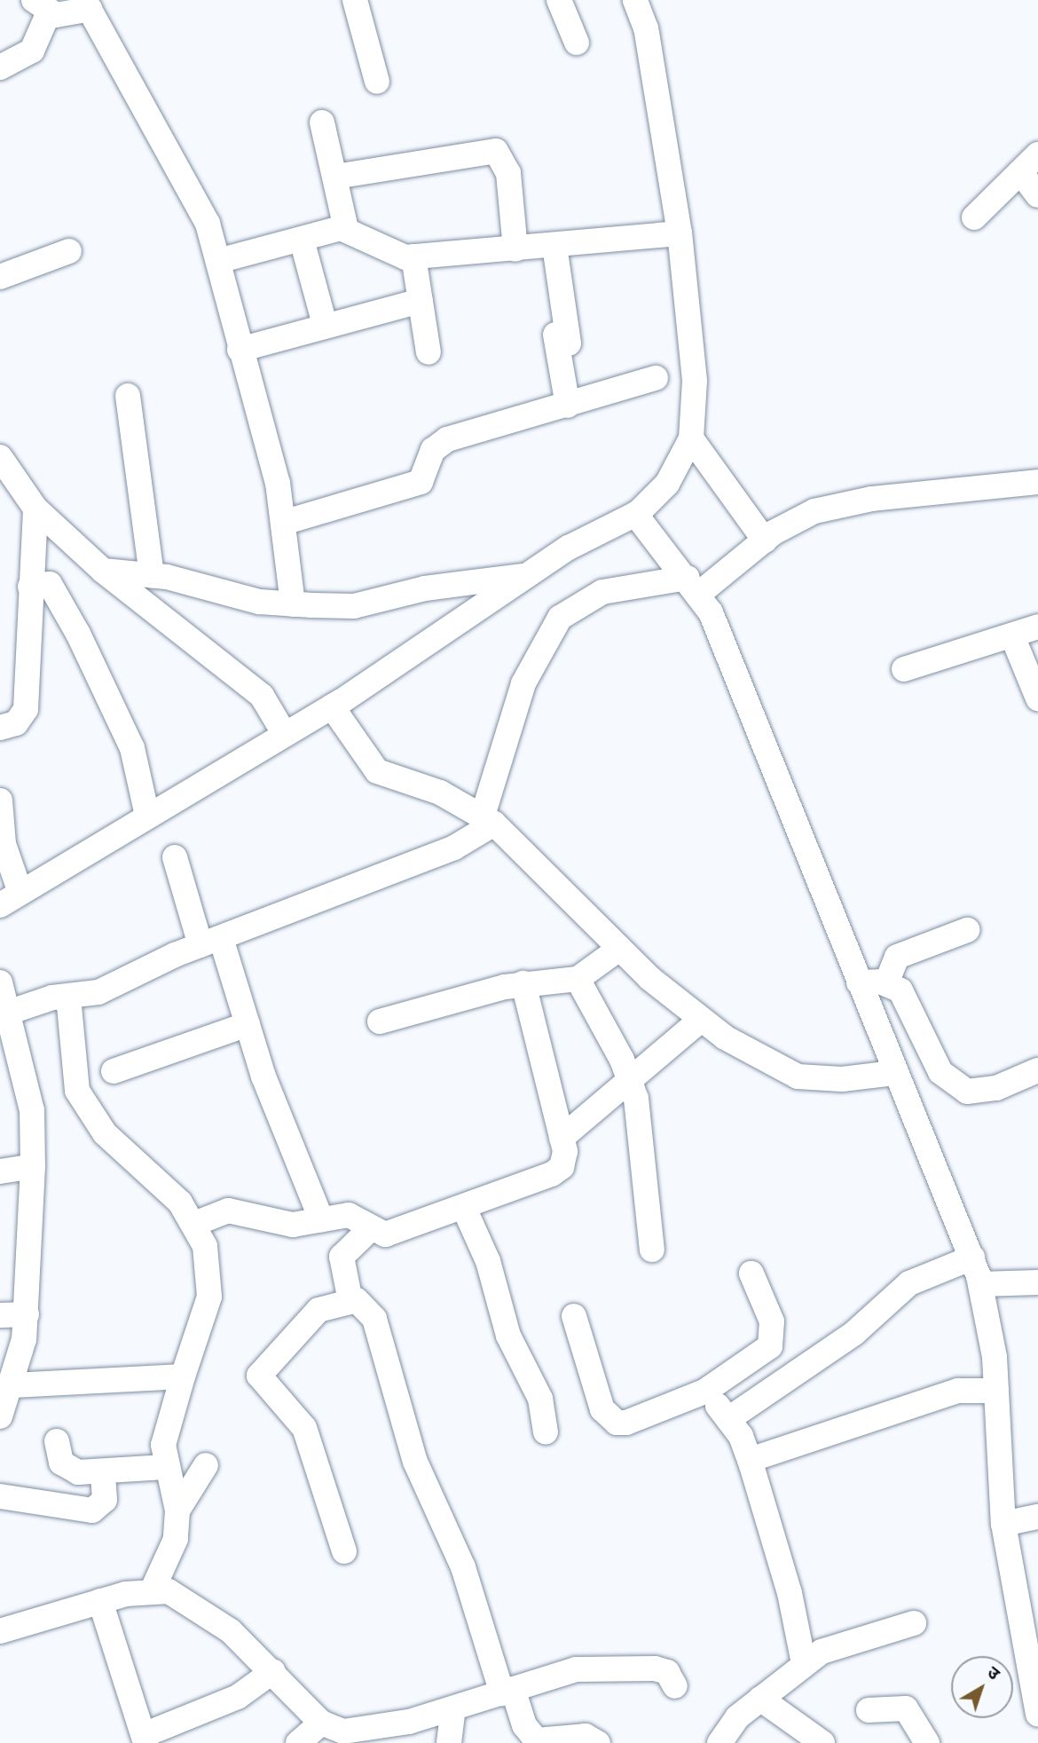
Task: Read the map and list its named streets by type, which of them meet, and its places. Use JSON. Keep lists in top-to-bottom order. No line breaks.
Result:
{"north":"top right"}
